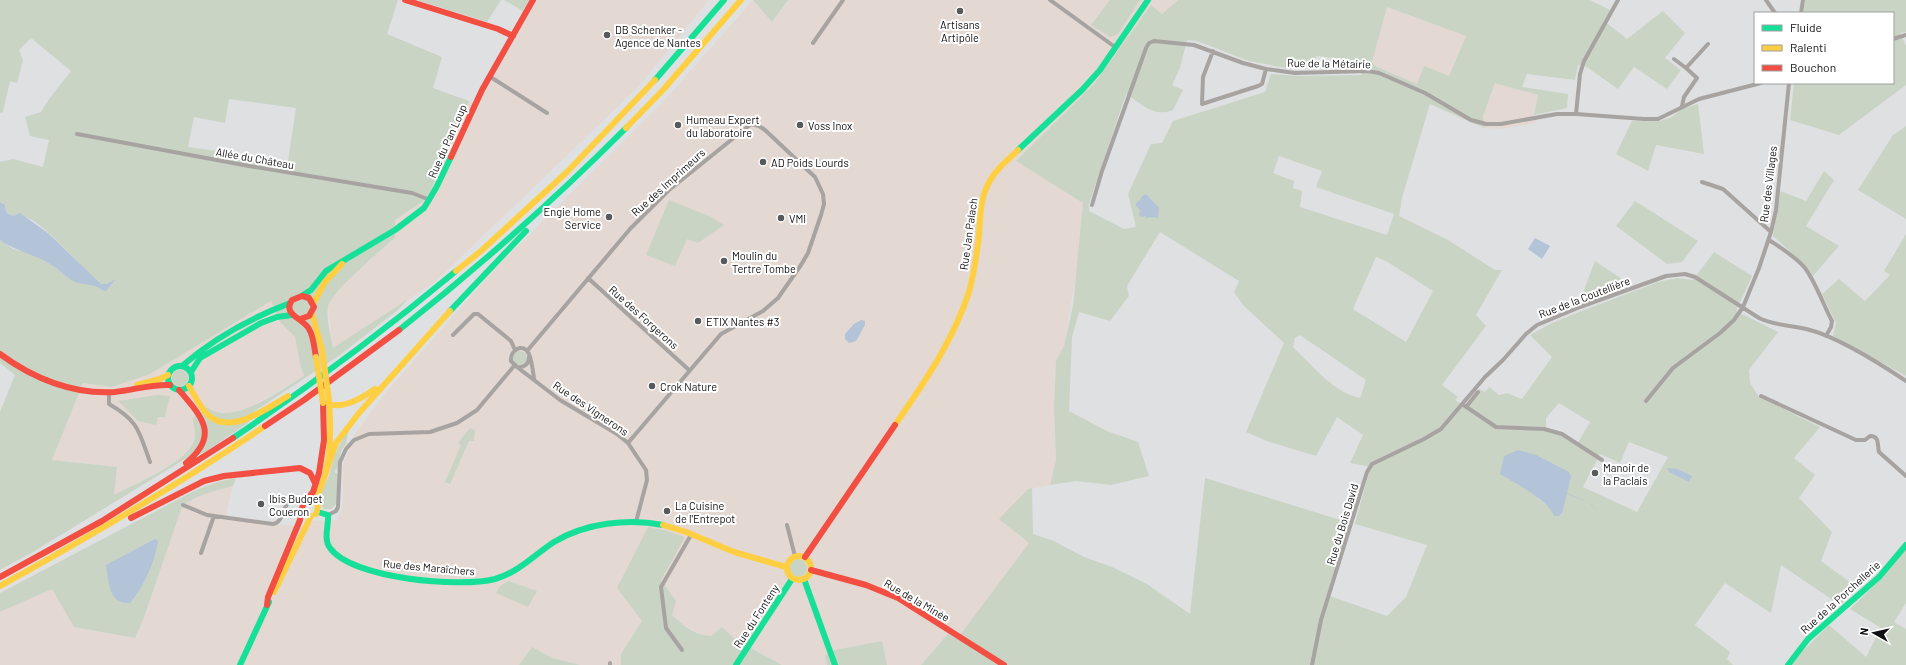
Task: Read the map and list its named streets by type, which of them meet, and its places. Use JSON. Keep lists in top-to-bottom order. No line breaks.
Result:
{"streets":{"main road":["Rue du Pan Loup","Rue Jan Palach","Rue des Maraîchers","Rue de la Porchellerie","Rue de la Minée","Rue du Fonteny"],"street":["Rue de la Métairie","Allée du Château","Rue des Imprimeurs","Rue des Villages","Rue de la Coutellière","Rue des Forgerons","Rue des Vignerons","Rue du Bois David"]},"crossings":[["Rue du Pan Loup","Allée du Château"],["Rue des Imprimeurs","Rue des Forgerons"],["Rue des Imprimeurs","Rue des Vignerons"],["Rue des Villages","Rue de la Coutellière"],["Rue Jan Palach","Rue des Maraîchers"],["Rue Jan Palach","Rue de la Minée"],["Rue Jan Palach","Rue du Fonteny"],["Rue de la Coutellière","Rue du Bois David"],["Rue des Vignerons","Rue des Maraîchers"],["Rue des Maraîchers","Rue de la Minée"],["Rue des Maraîchers","Rue du Fonteny"],["Rue de la Minée","Rue du Fonteny"]],"places":["Artisans Artipôle","DB Schenker - Agence de Nantes","Humeau Expert du laboratoire","Voss Inox","AD Poids Lourds","Engie Home Service","VMI","Moulin du Tertre Tombe","ETIX Nantes #3","Crok Nature","Manoir de la Paclais","Ibis Budget Coueron","La Cuisine de l'Entrepot"],"legend":["Fluide","Ralenti","Bouchon"],"north":"left"}
